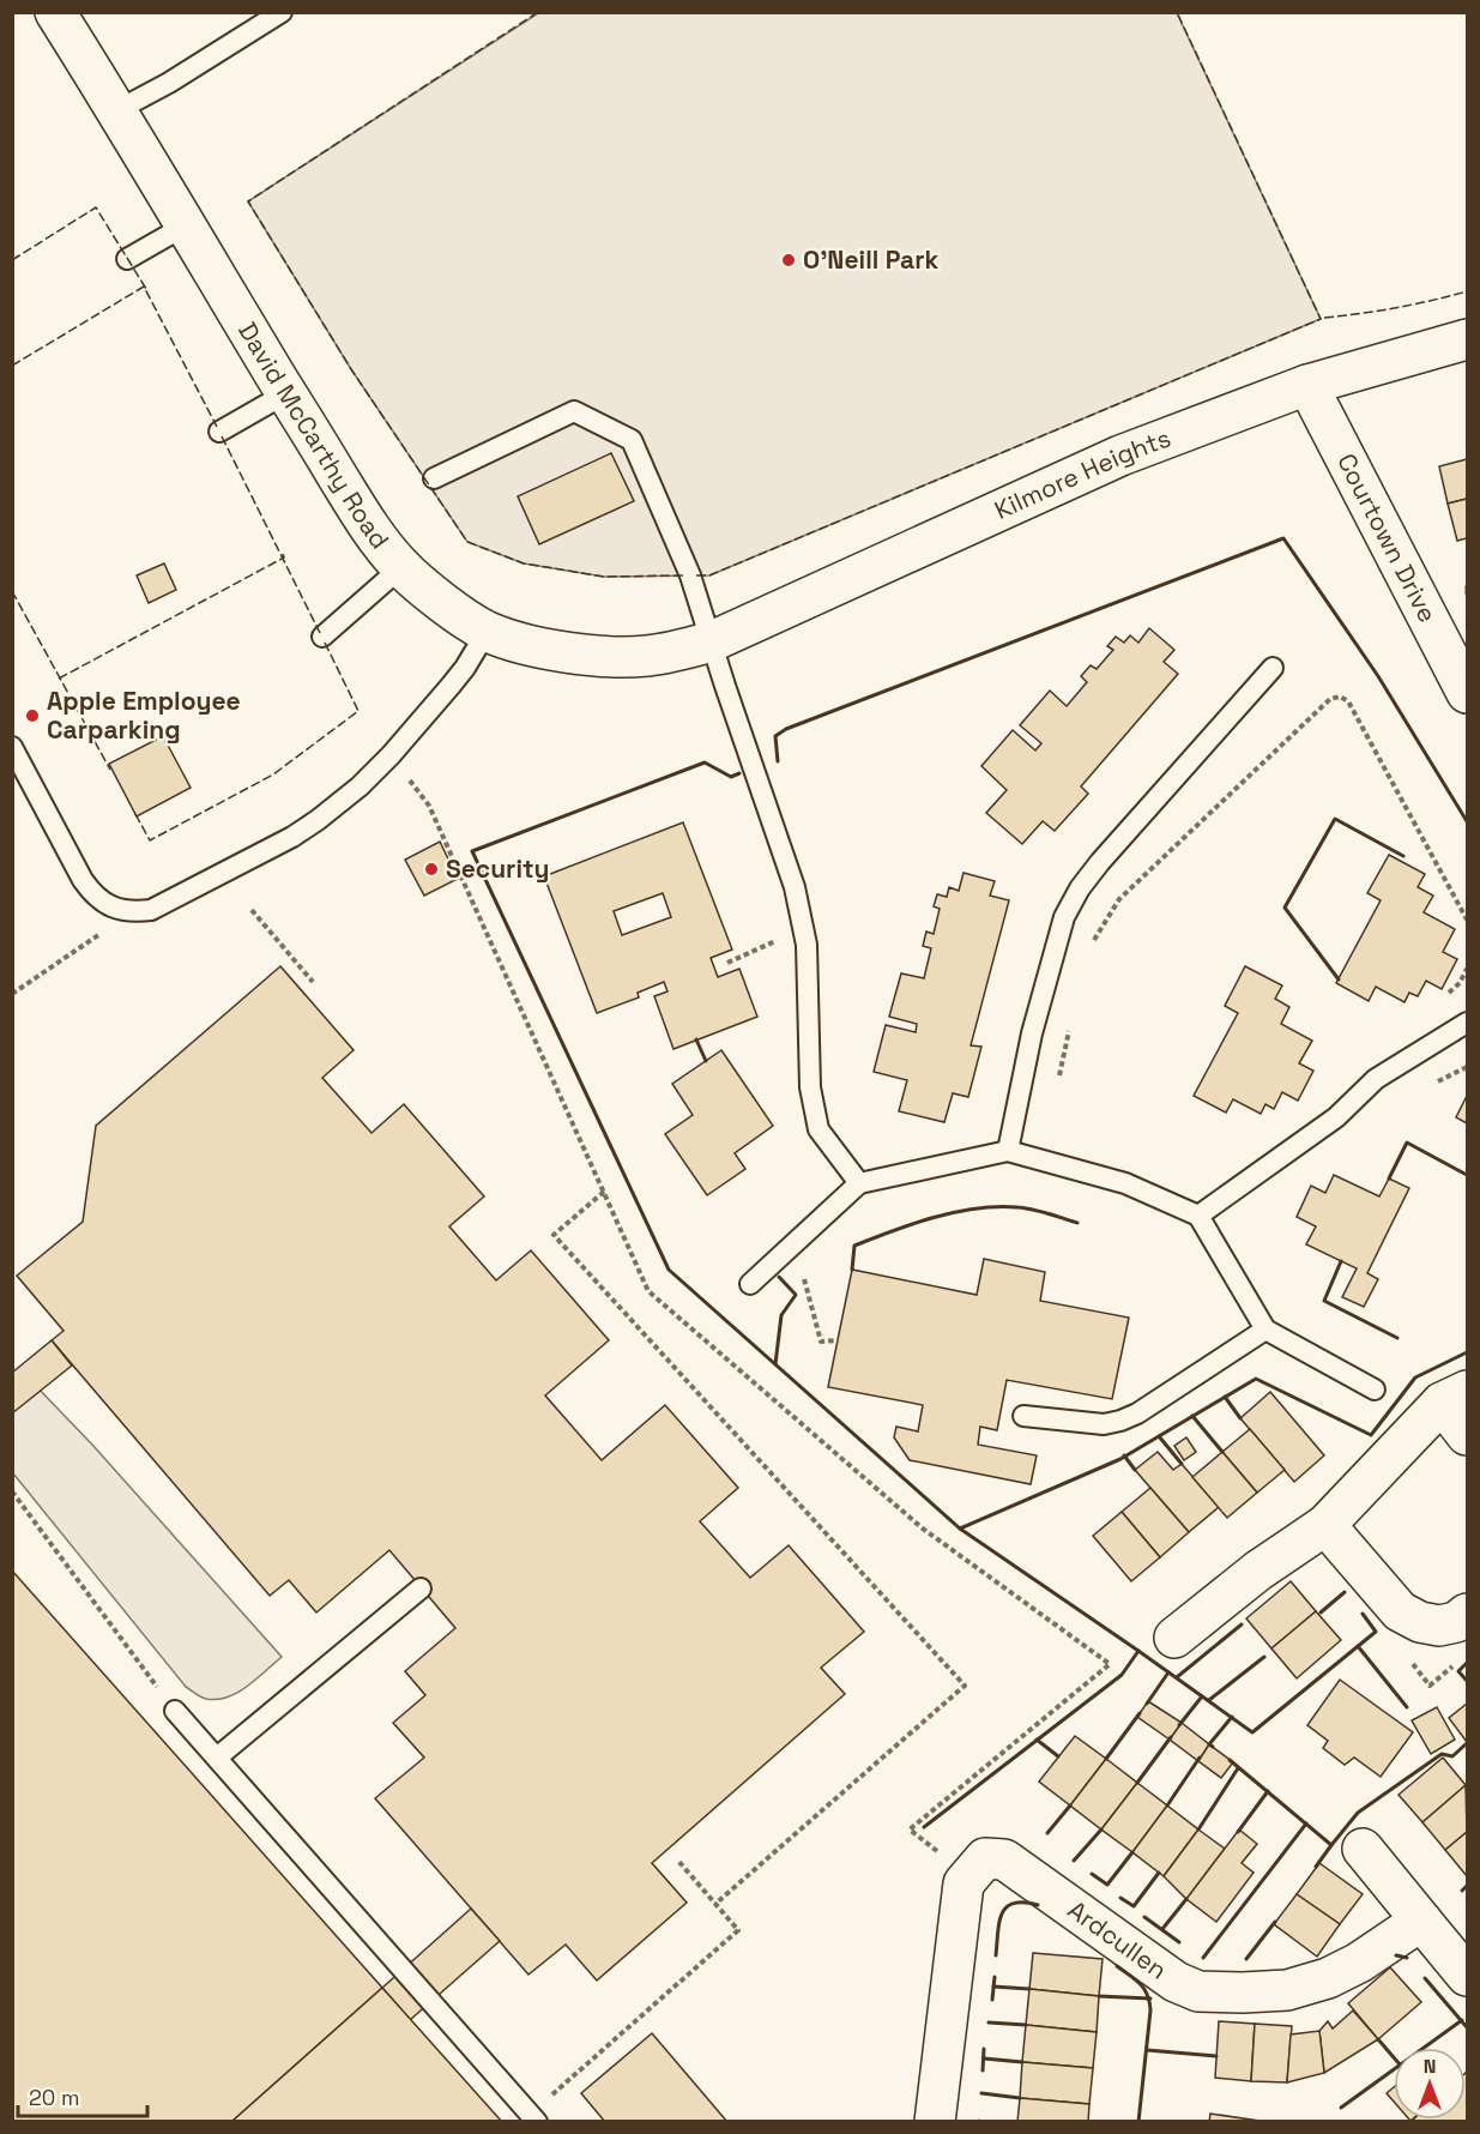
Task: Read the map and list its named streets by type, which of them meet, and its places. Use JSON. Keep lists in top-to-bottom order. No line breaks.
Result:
{"streets":{"street":["David McCarthy Road","Kilmore Heights","Courtown Drive","Ardcullen"]},"crossings":[["David McCarthy Road","Kilmore Heights"],["Kilmore Heights","Courtown Drive"]],"places":["O'Neill Park","Apple Employee Carparking","Security"],"scale_bar":"20 m","north":"top"}
